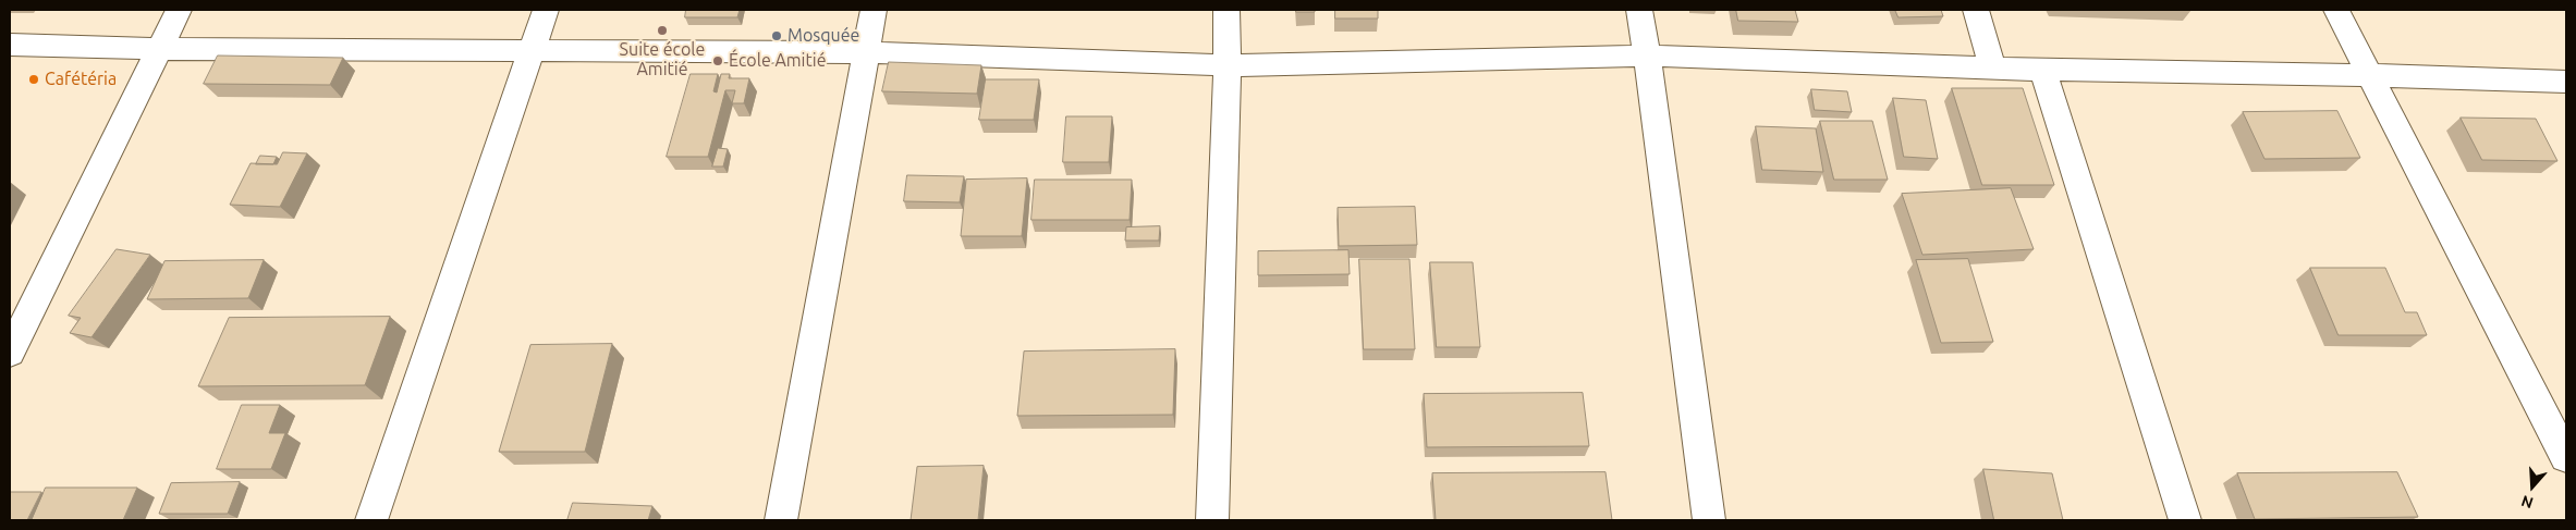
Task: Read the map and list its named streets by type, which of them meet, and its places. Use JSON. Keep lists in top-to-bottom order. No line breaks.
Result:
{"places":["Suite école Amitié","Mosquée","École Amitié","Cafétéria"],"north":"bottom"}
